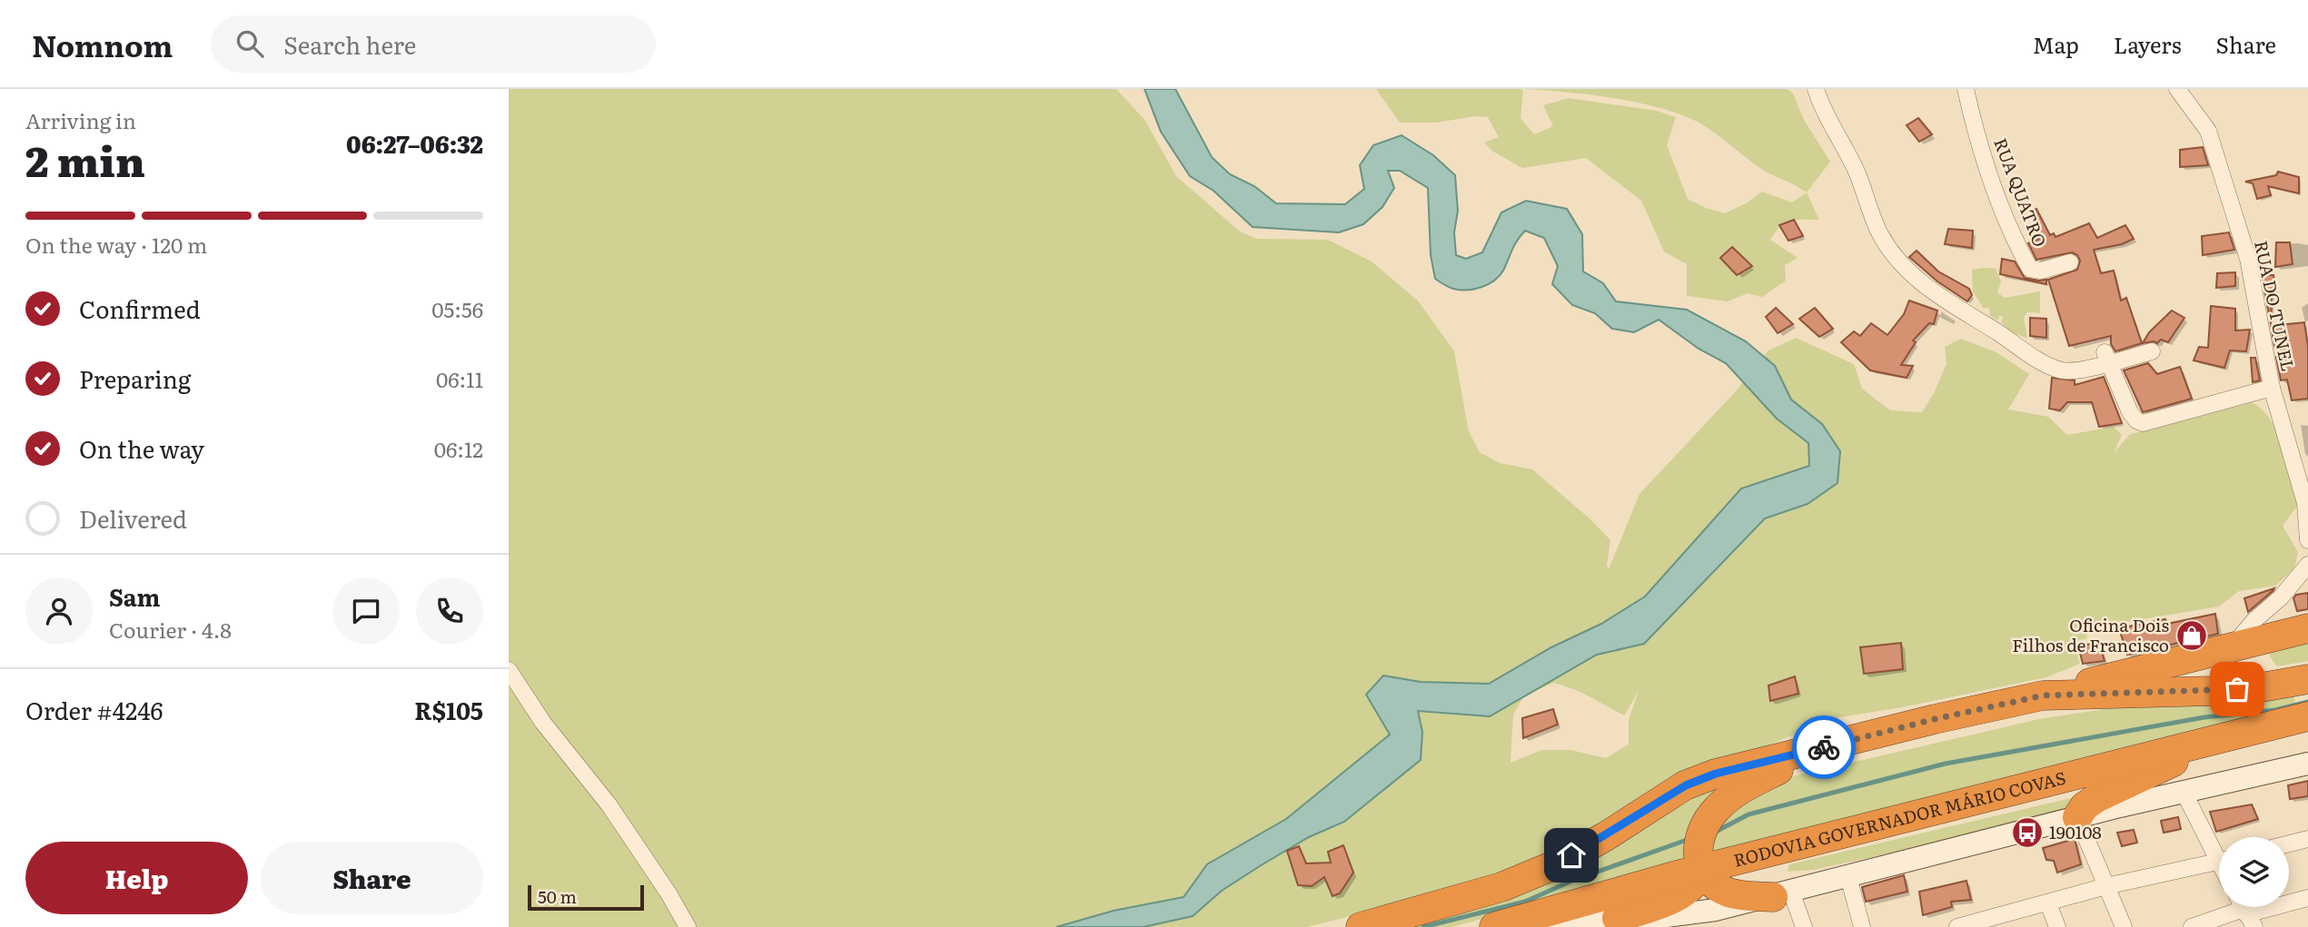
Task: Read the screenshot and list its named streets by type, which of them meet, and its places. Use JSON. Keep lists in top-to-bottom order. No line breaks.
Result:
{"streets":{"highway":["RODOVIA GOVERNADOR MÁRIO COVAS"],"street":["RUA QUATRO","RUA DO TUNEL"]},"places":{"shop":["Oficina Dois Filhos de Francisco"],"bus stop":["190108"]},"scale_bar":"50 m","page":{"header":"Nomnom","search":"Search here","nav":["Map","Layers","Share"],"heading":["2 min","Arriving in","06:27–06:32"],"panel":["Sam","Courier · 4.8","Order #4246","R$105"],"bar":"On the way · 120 m","list":[["Confirmed","05:56"],["Preparing","06:11"],["On the way","06:12"],"Delivered"],"buttons":["Help","Share"],"scale":"50 m"}}
